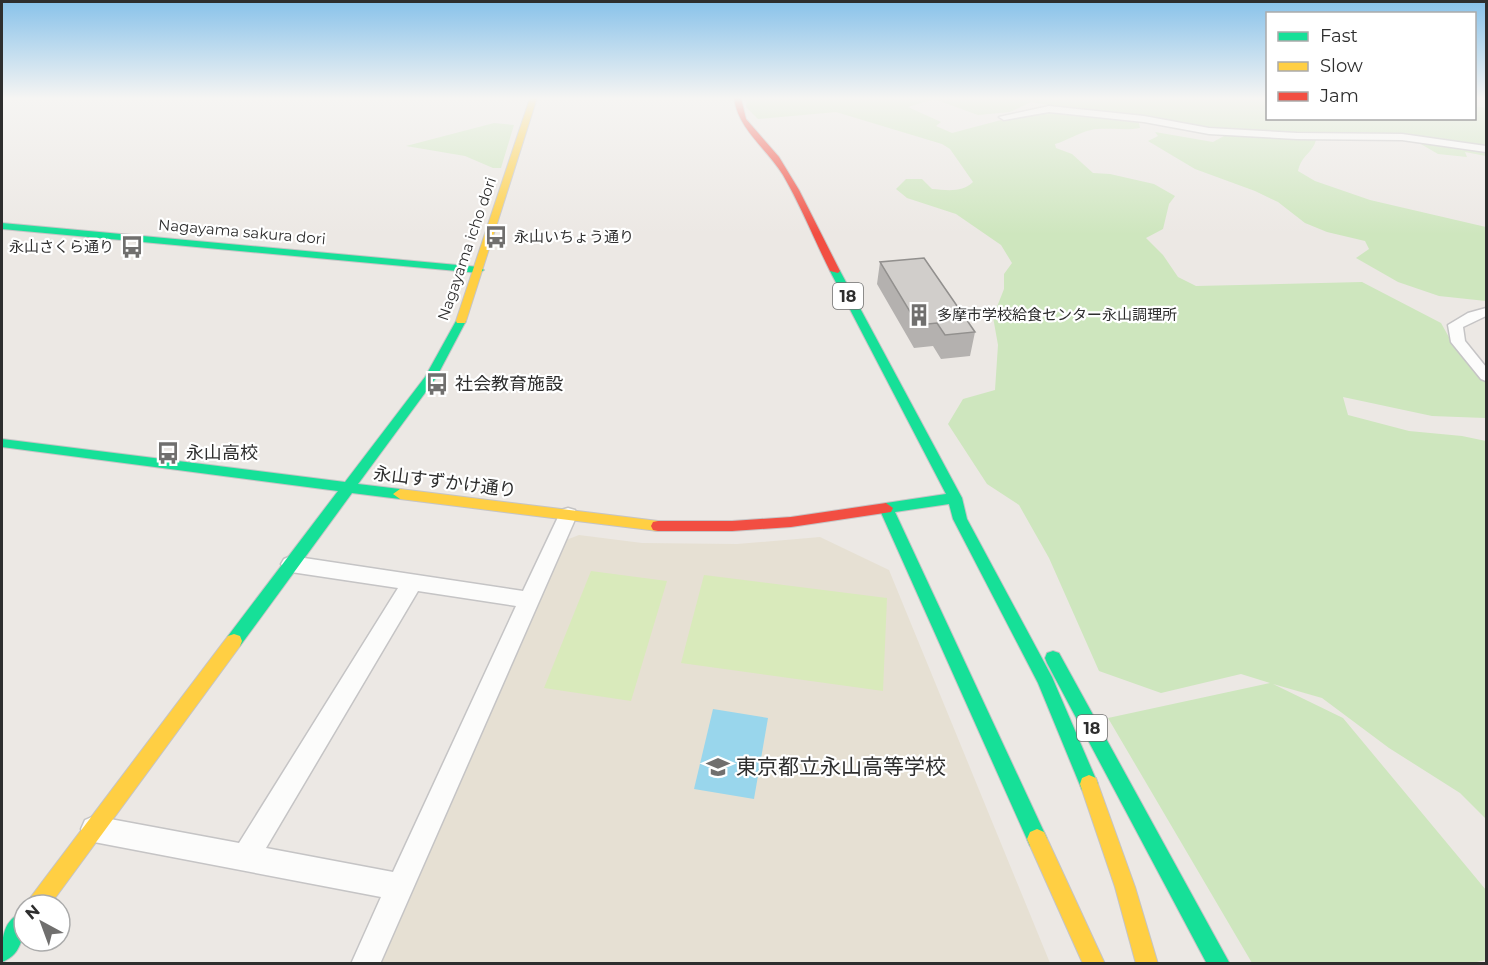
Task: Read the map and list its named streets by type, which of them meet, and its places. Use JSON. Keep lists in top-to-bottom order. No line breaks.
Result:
{"streets":{"street":["Nagayama sakura dori","Nagayama icho dori","18","永山すずかけ通り"]},"crossings":[["Nagayama sakura dori","Nagayama icho dori"],["Nagayama icho dori","永山すずかけ通り"],["18","永山すずかけ通り"]],"places":{"bus stop":["永山いちょう通り","永山さくら通り","社会教育施設","永山高校"],"building":["多摩市学校給食センター永山調理所"],"school or university":["東京都立永山高等学校"]},"legend":["Fast","Slow","Jam"],"north":"top left"}
